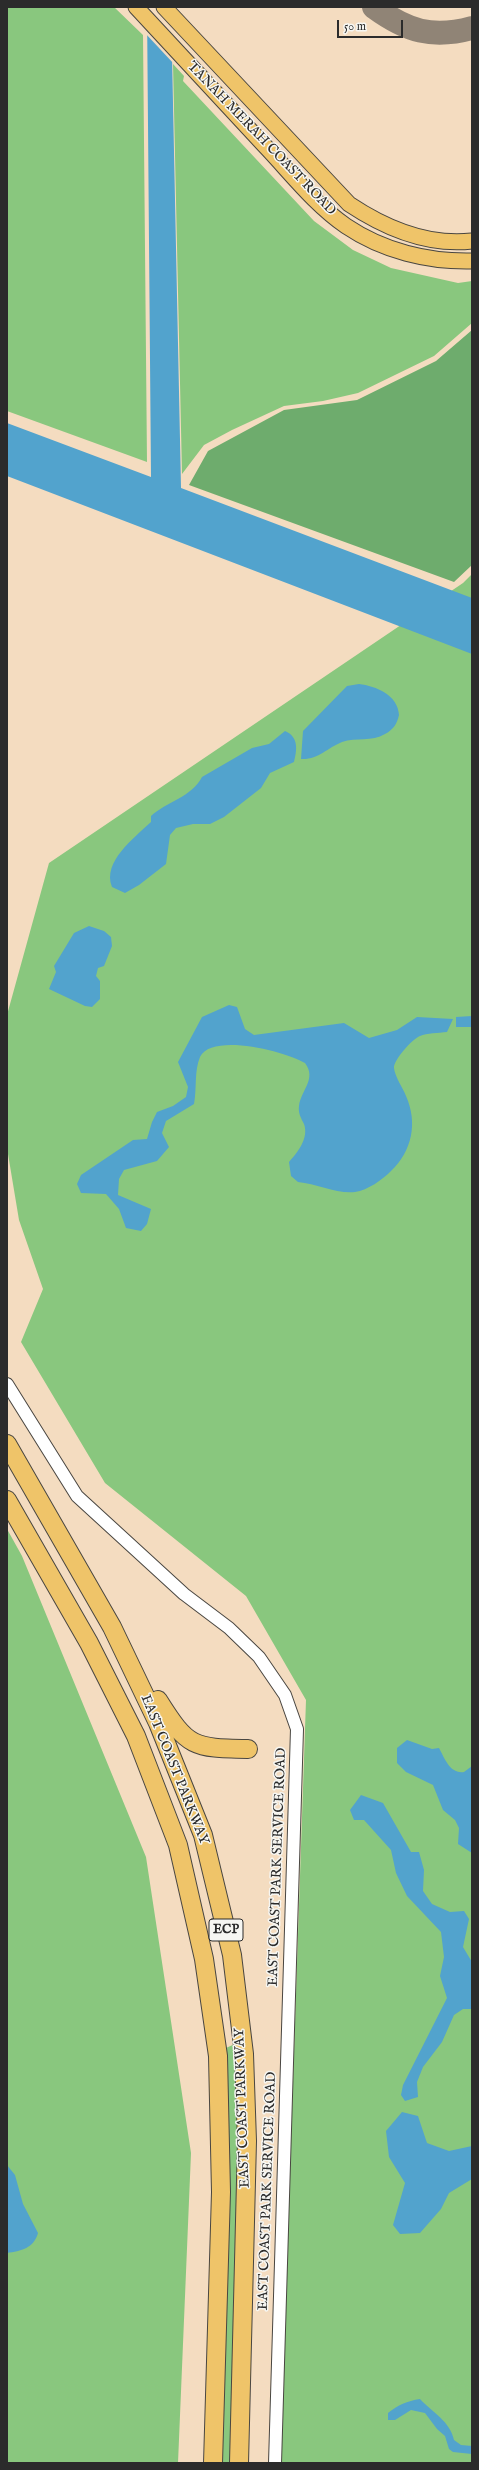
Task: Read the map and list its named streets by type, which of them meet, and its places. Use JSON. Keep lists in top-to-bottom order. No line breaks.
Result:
{"streets":{"highway":["EAST COAST PARKWAY","ECP"],"main road":["TANAH MERAH COAST ROAD"],"street":["EAST COAST PARK SERVICE ROAD"]},"scale_bar":"50 m"}
